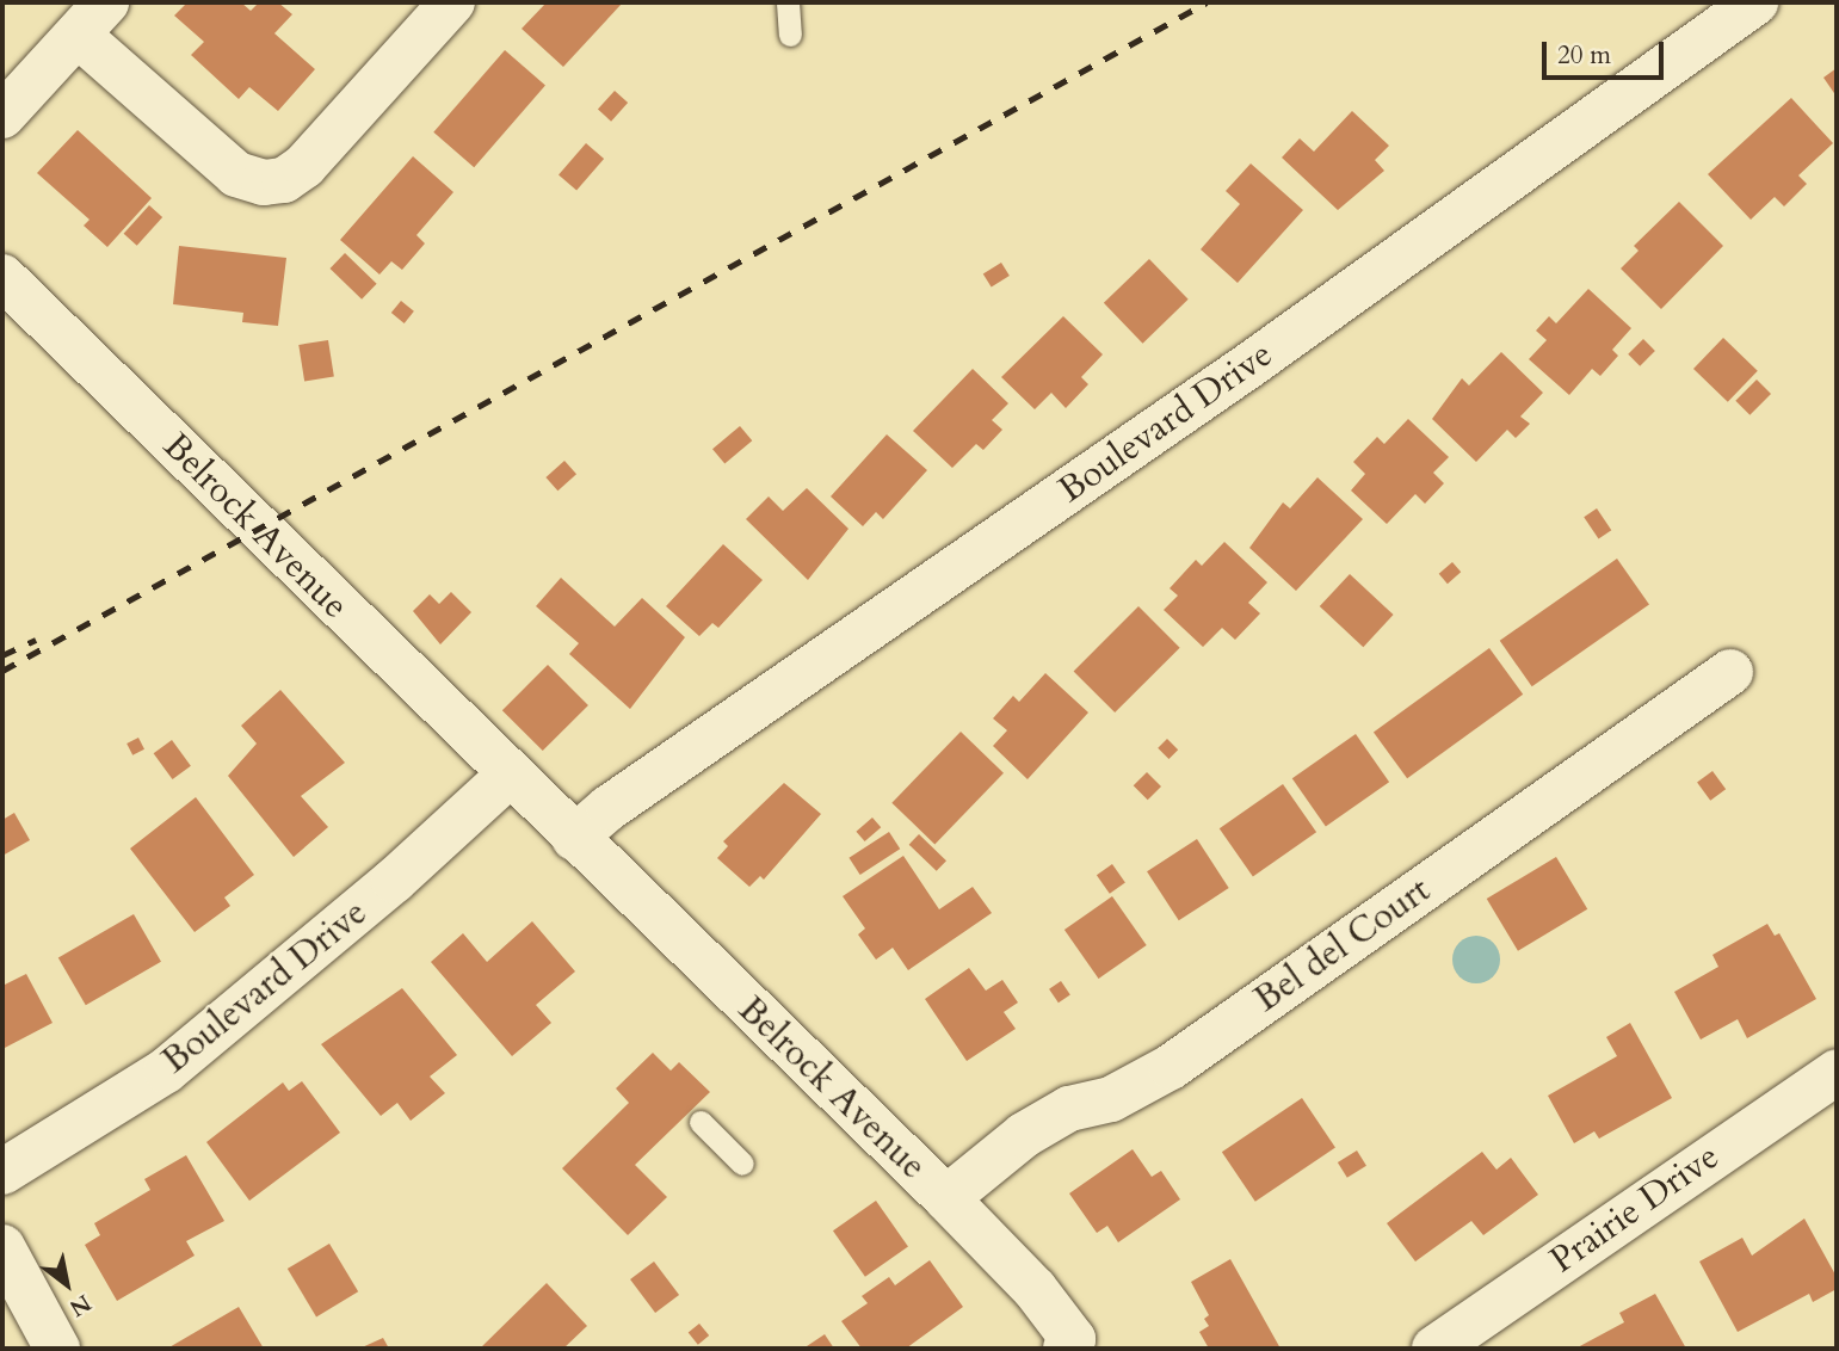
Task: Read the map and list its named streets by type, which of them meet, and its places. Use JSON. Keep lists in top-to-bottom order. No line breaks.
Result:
{"streets":{"street":["Boulevard Drive","Belrock Avenue","Bel del Court","Prairie Drive"]},"crossings":[["Boulevard Drive","Belrock Avenue"],["Belrock Avenue","Bel del Court"]],"scale_bar":"20 m","north":"bottom right"}
